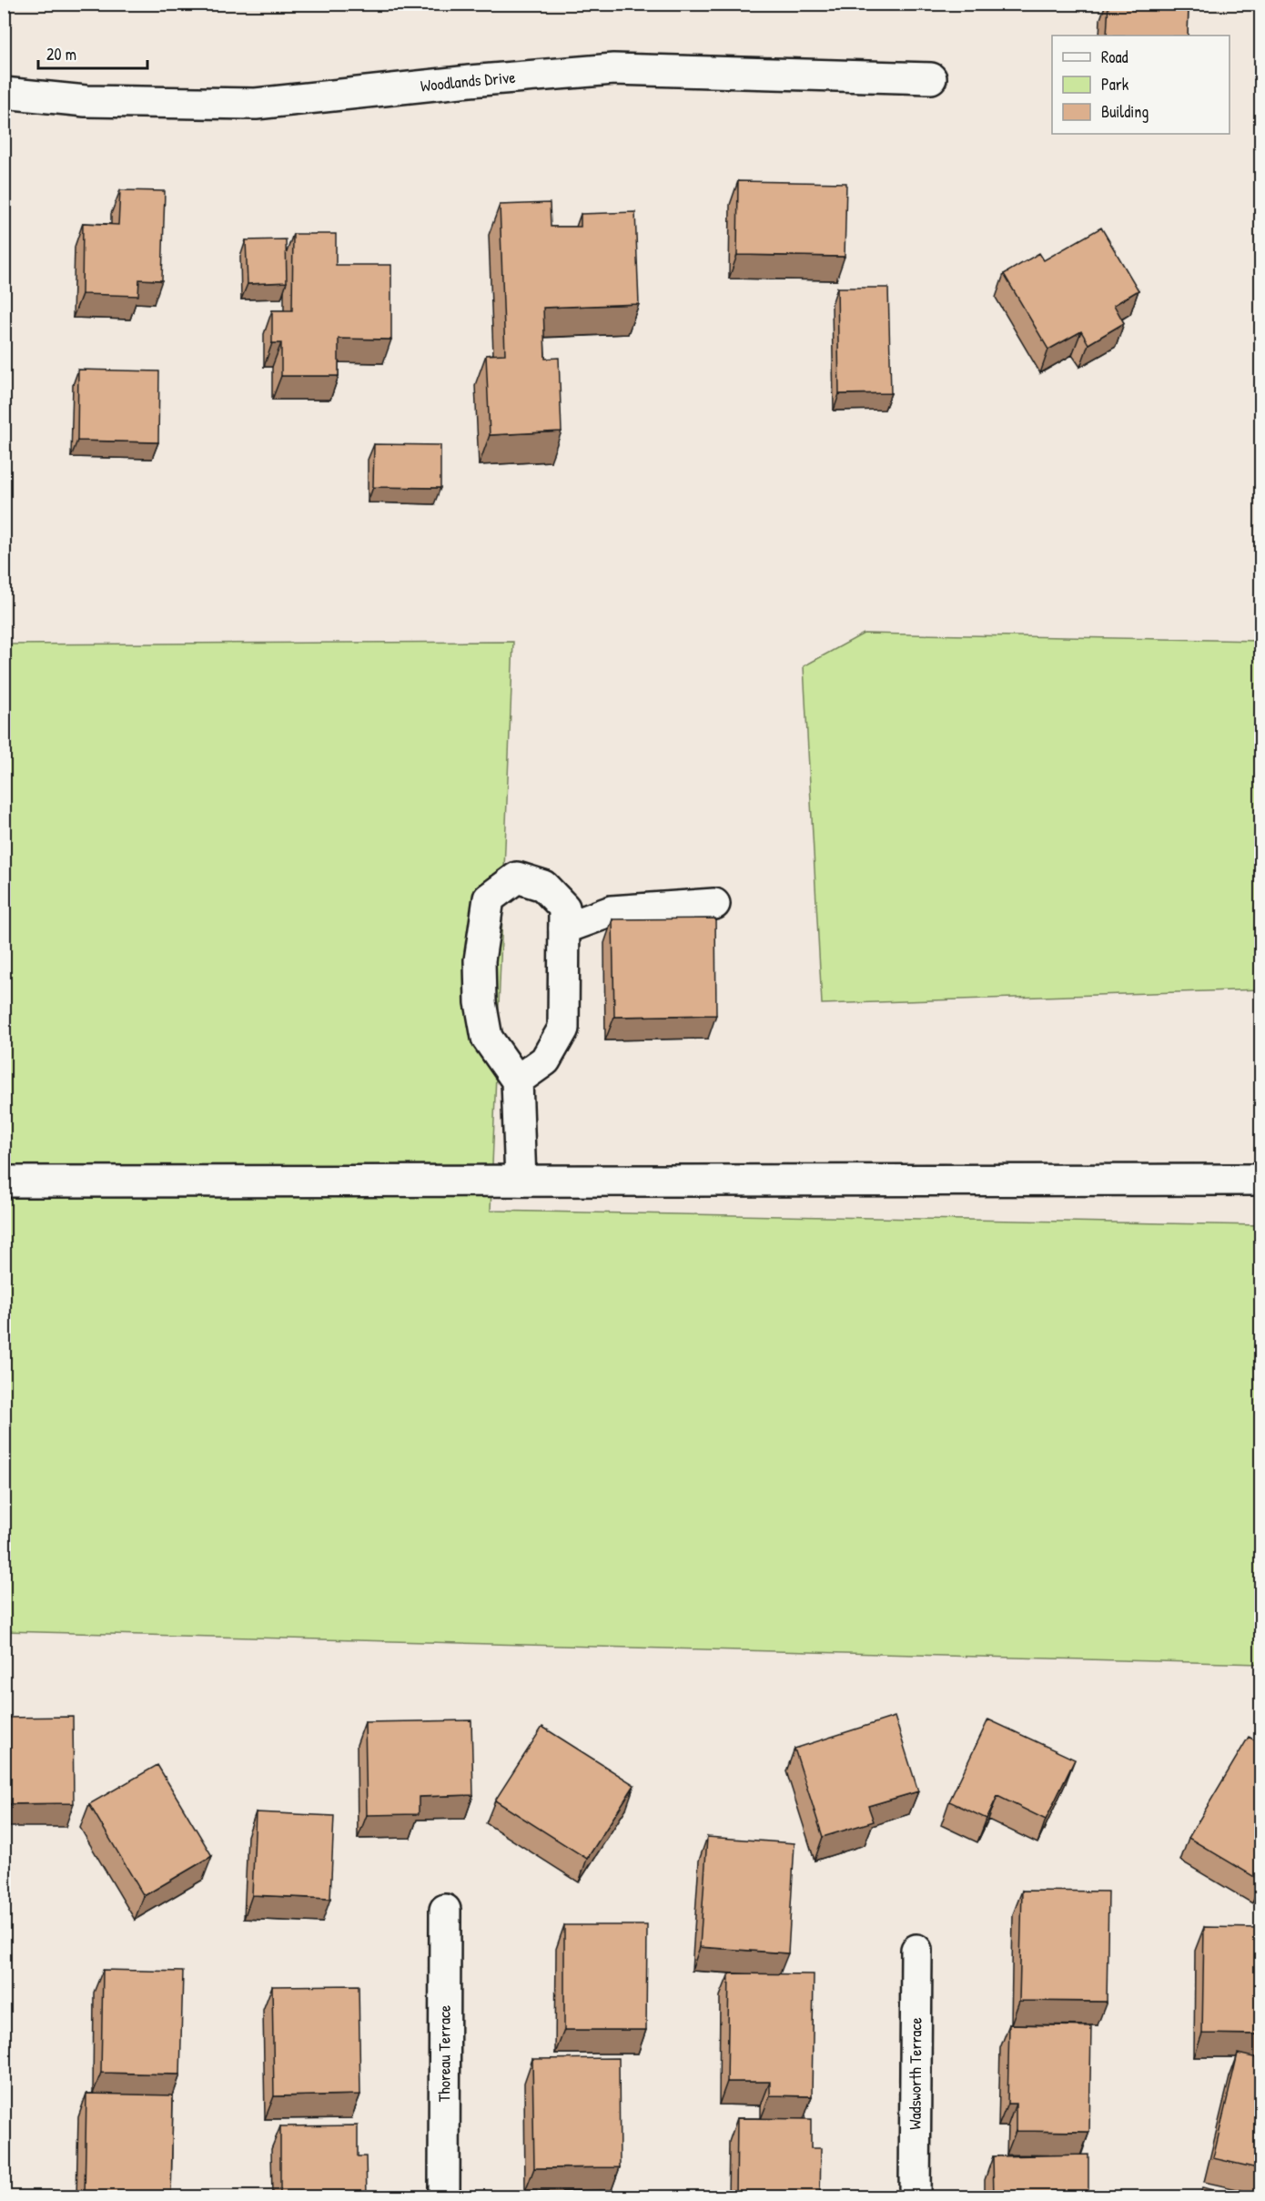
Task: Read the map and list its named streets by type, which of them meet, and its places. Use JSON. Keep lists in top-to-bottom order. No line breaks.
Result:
{"streets":{"street":["Woodlands Drive","Thoreau Terrace","Wadsworth Terrace"]},"legend":["Road","Park","Building"],"scale_bar":"20 m"}
